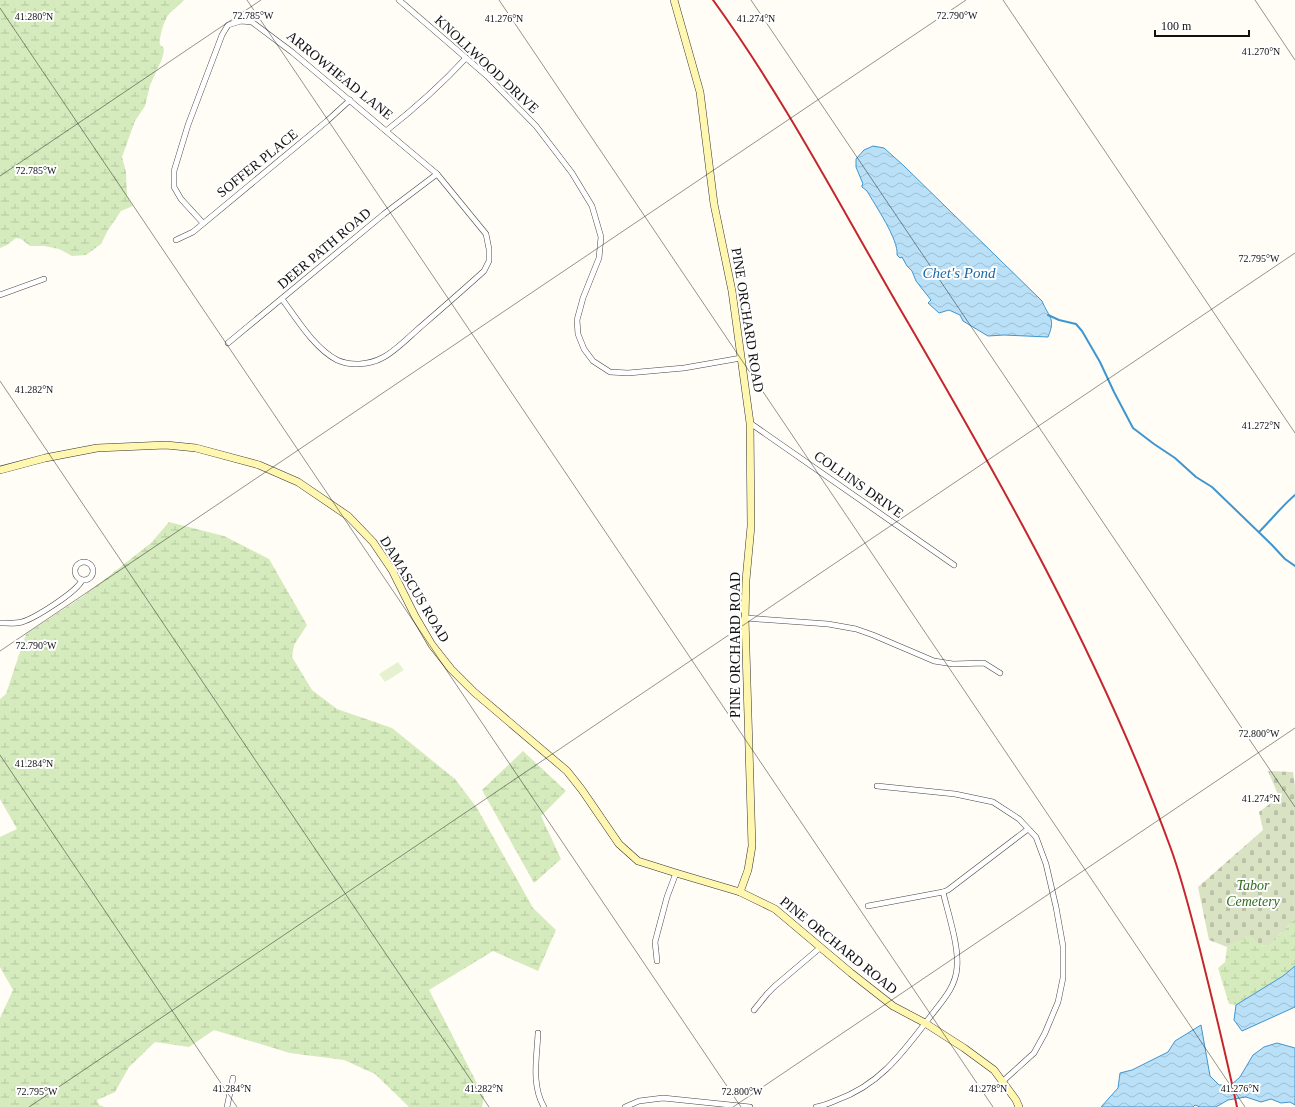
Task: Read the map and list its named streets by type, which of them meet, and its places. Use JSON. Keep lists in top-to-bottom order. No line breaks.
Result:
{"streets":{"street":["KNOLLWOOD DRIVE","ARROWHEAD LANE","SOFFER PLACE","DEER PATH ROAD","PINE ORCHARD ROAD","COLLINS DRIVE","DAMASCUS ROAD"]},"crossings":[["KNOLLWOOD DRIVE","ARROWHEAD LANE"],["KNOLLWOOD DRIVE","PINE ORCHARD ROAD"],["ARROWHEAD LANE","SOFFER PLACE"],["PINE ORCHARD ROAD","COLLINS DRIVE"],["PINE ORCHARD ROAD","DAMASCUS ROAD"]],"water":["Chet's Pond"],"parks":["Tabor Cemetery"],"scale_bar":"100 m","coordinates":["72.785°W","72.790°W","41.280°N","41.276°N","41.274°N","41.270°N","72.795°W","41.282°N","41.272°N","72.800°W","41.284°N","41.278°N"]}
